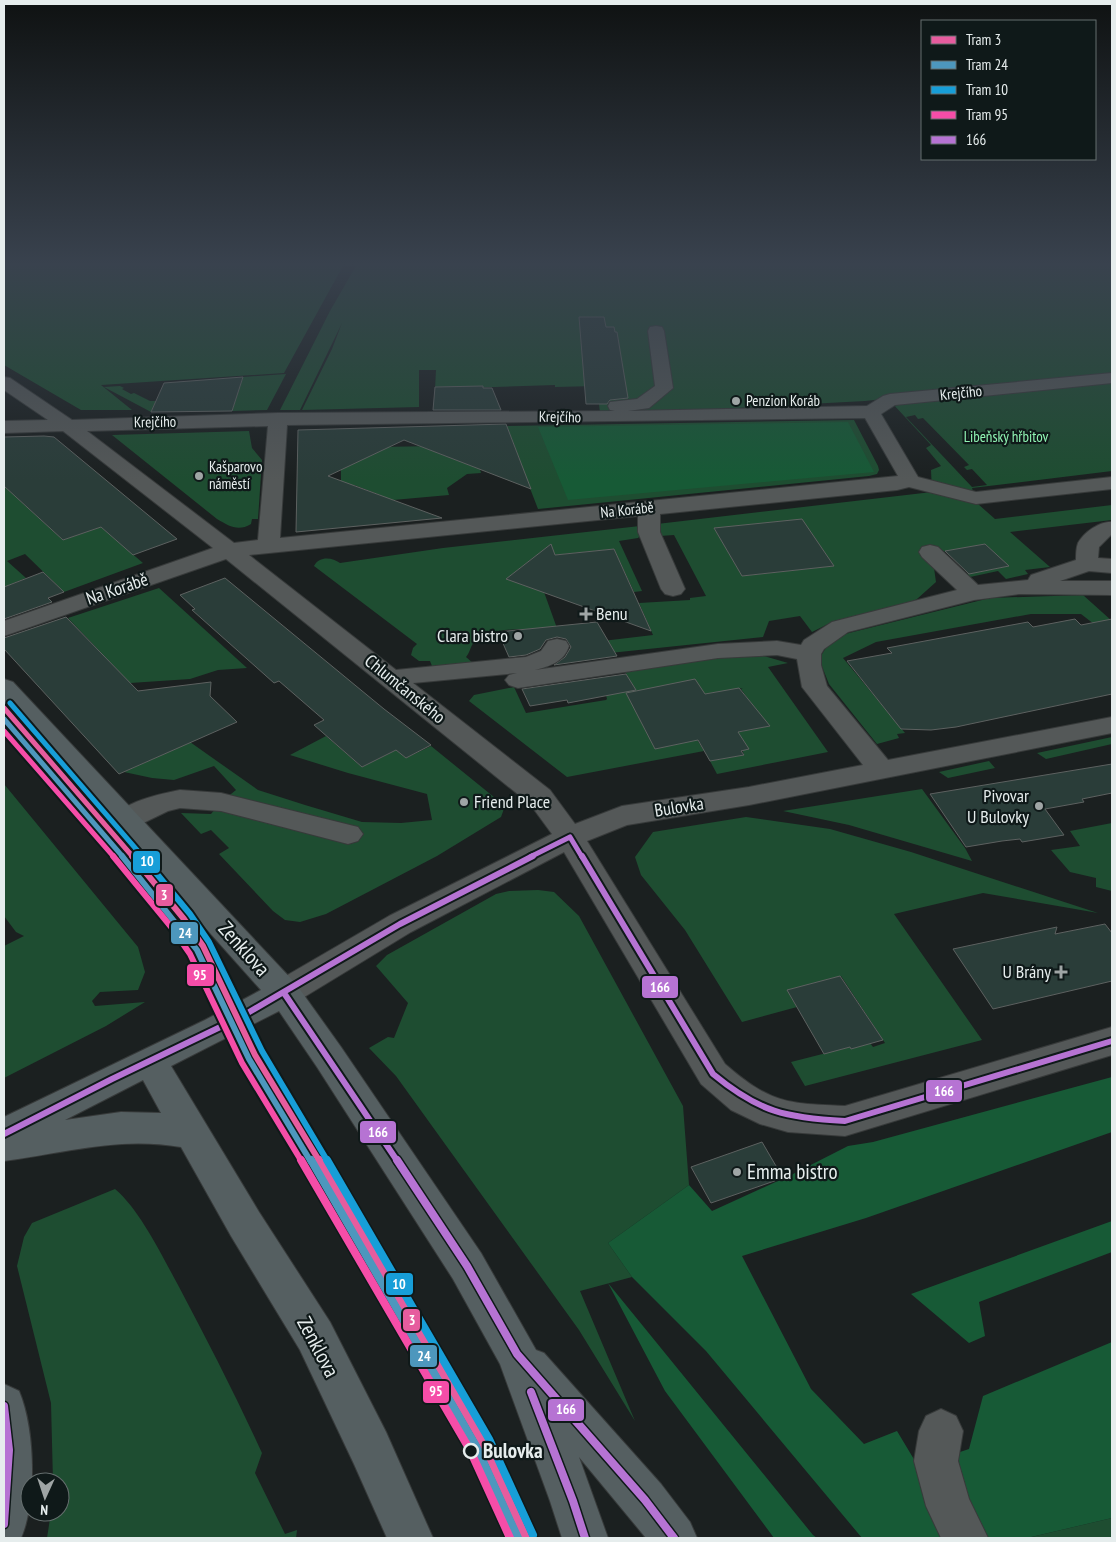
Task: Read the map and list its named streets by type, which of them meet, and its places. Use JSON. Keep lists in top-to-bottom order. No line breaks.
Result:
{"streets":{"main road":["Zenklova"],"street":["Krejčího","Na Korábě","Chlumčanského","Bulovka"]},"crossings":[["Na Korábě","Chlumčanského"],["Chlumčanského","Bulovka"],["Bulovka","Zenklova"]],"parks":["Libeňský hřbitov"],"places":{"other":["Penzion Koráb","Kašparovo náměstí","Clara bistro","Friend Place","Pivovar U Bulovky","Emma bistro","Bulovka"],"health":["Benu","U Brány"]},"lines":["tram line 10","tram line 3","tram line 24","tram line 95","transit line 166"],"legend":["Tram 3","Tram 24","Tram 10","Tram 95","166"],"north":"bottom"}
